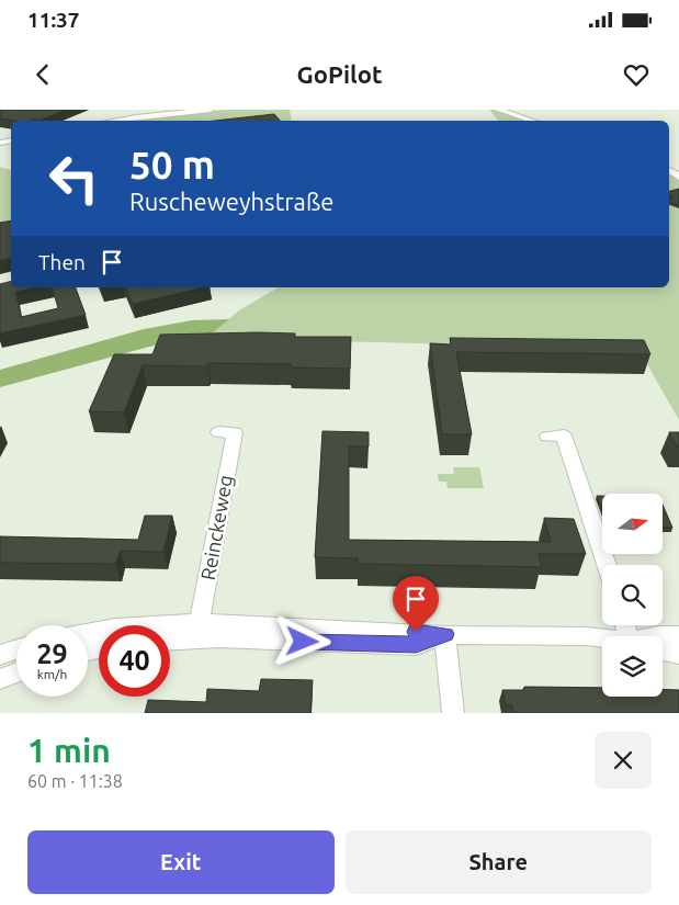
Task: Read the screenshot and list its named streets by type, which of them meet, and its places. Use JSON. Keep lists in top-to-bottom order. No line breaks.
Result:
{"streets":{"street":["Reinckeweg"]},"north":"right","page":{"status":"11:37","header":"GoPilot","turn":["50 m","Ruscheweyhstraße"],"then":"Then","speed":"29 km/h","limit":"40","heading":["1 min","60 m · 11:38"],"buttons":["Exit","Share"]}}
